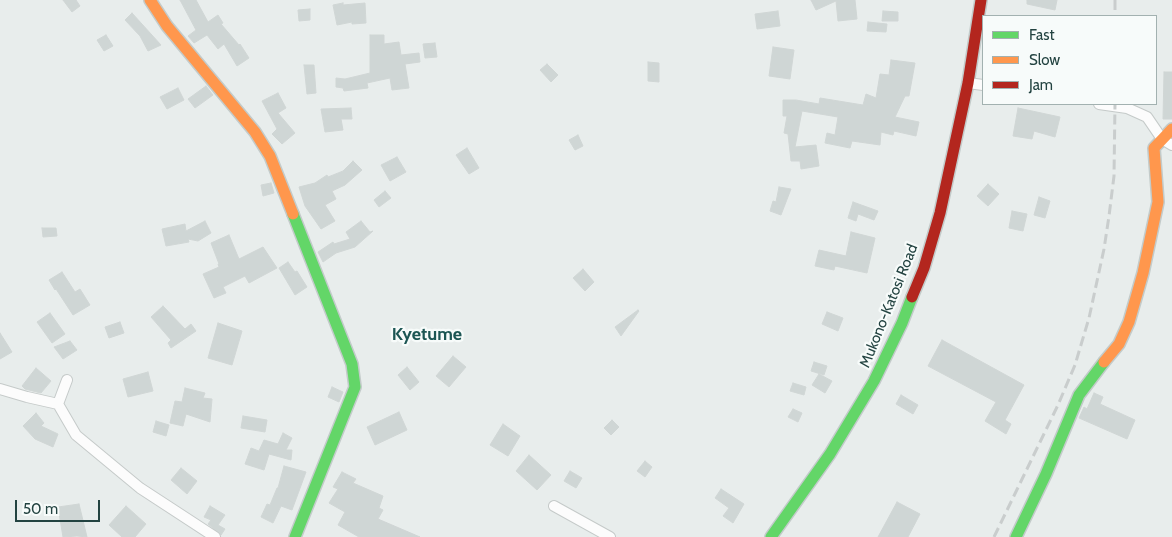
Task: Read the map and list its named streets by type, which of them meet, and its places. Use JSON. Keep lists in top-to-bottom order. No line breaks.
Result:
{"streets":{"street":["Mukono-Katosi Road"]},"districts":["Kyetume"],"legend":["Fast","Slow","Jam"],"scale_bar":"50 m"}
